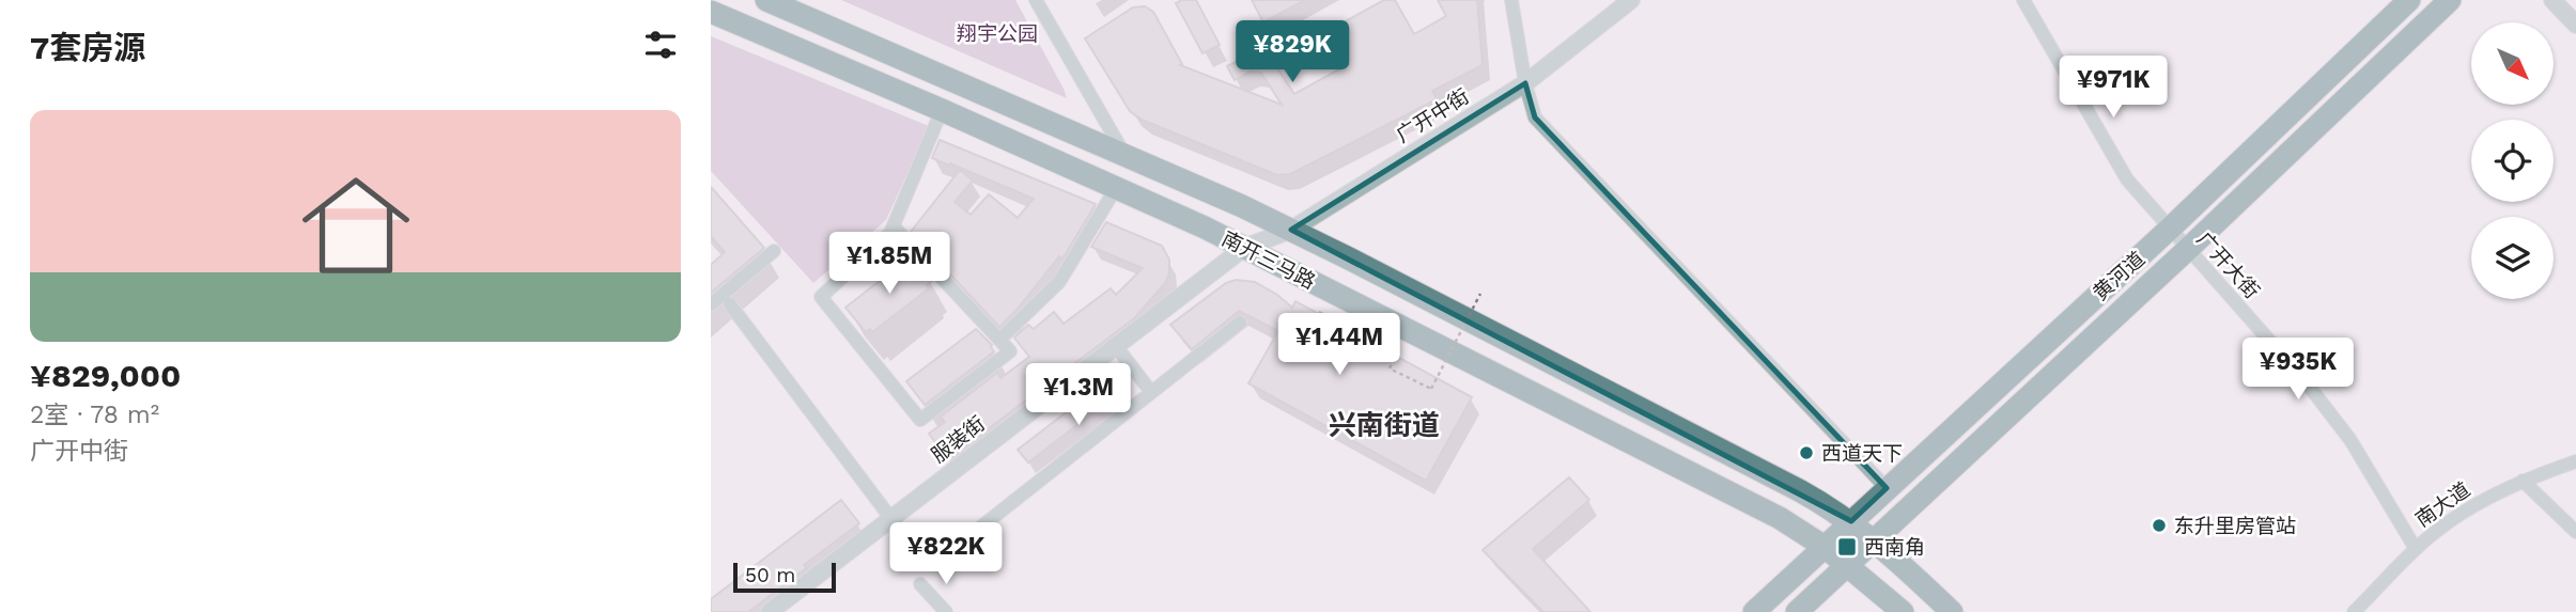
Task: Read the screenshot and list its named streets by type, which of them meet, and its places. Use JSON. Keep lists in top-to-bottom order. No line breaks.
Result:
{"streets":{"main road":["南开三马路","黄河道"],"street":["广开中街","广开大街","服装街","南大道"]},"crossings":[["广开中街","南开三马路"],["广开中街","服装街"],["南开三马路","黄河道"],["南开三马路","服装街"],["广开大街","黄河道"],["广开大街","南大道"]],"districts":["兴南街道"],"parks":["翔宇公园"],"places":{"other":["西道天下","东升里房管站"],"transit":["西南角"]},"scale_bar":"50 m","north":"bottom right","page":{"heading":"7套房源","price":["¥829K","¥971K","¥1.85M","¥1.44M","¥935K","¥1.3M","¥822K"],"list":[{"name":"¥829,000","note":"2室 · 78 m² · 广开中街"}],"scale":"50 m"}}
